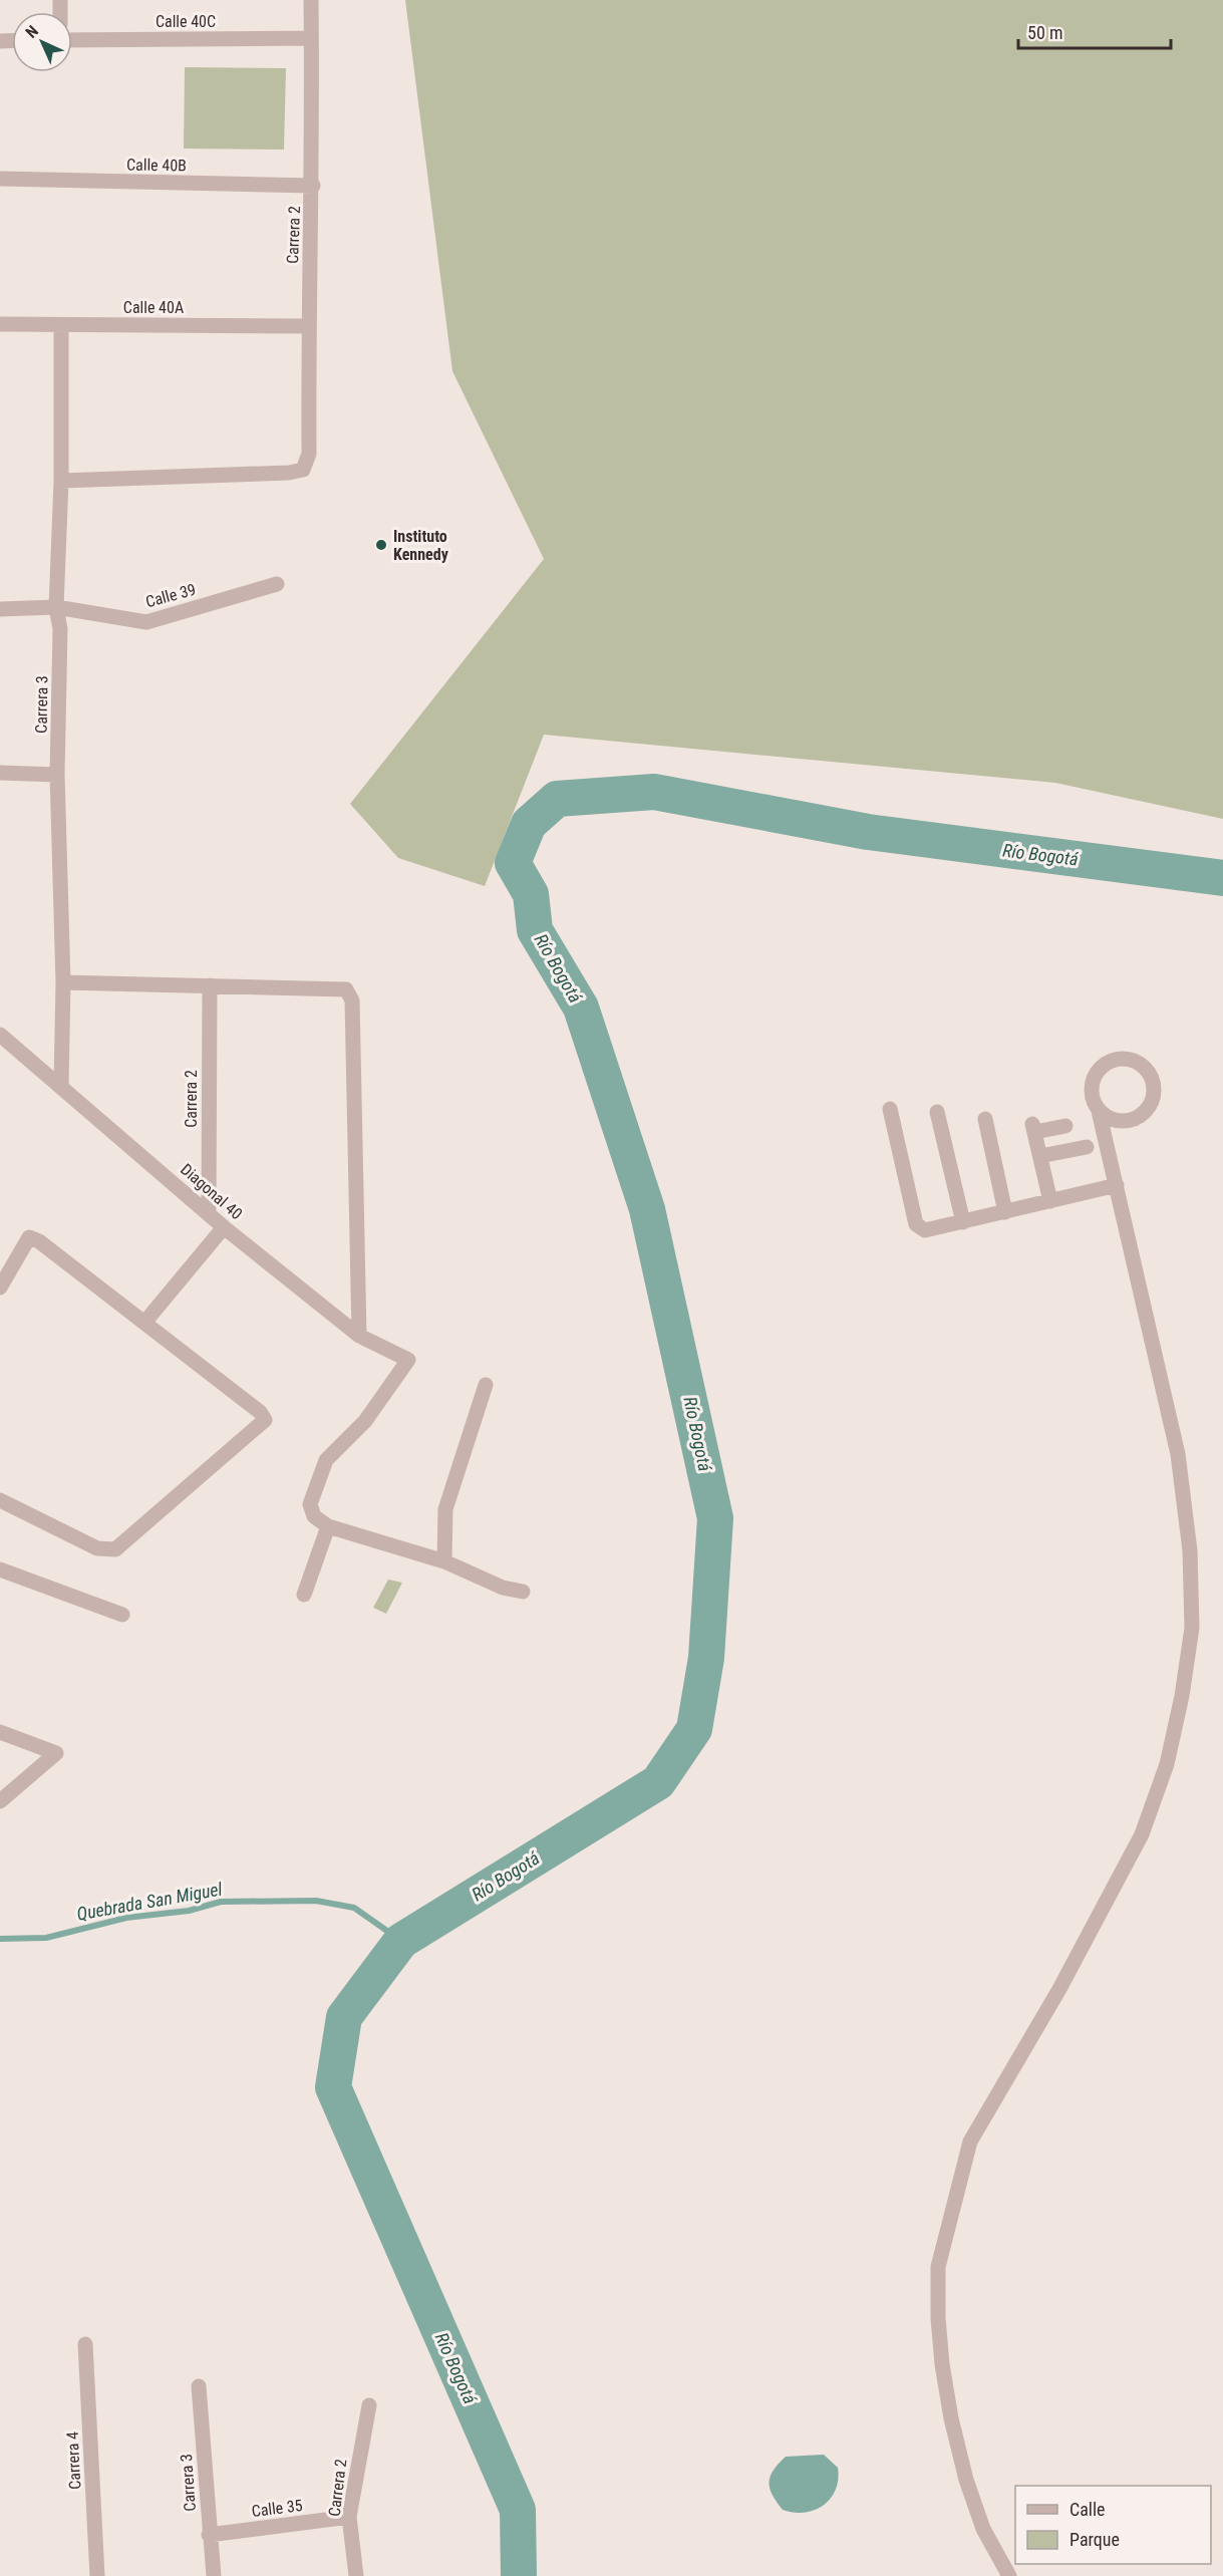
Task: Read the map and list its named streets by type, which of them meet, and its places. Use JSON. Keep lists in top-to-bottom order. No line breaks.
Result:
{"streets":{"street":["Calle 40C","Calle 40B","Carrera 2","Calle 40A","Calle 39","Carrera 3","Diagonal 40","Carrera 4","Calle 35"]},"crossings":[["Calle 40C","Carrera 2"],["Calle 40B","Carrera 2"],["Carrera 2","Calle 40A"],["Carrera 2","Carrera 3"],["Carrera 2","Diagonal 40"],["Carrera 2","Calle 35"],["Calle 40A","Carrera 3"],["Calle 39","Carrera 3"],["Carrera 3","Diagonal 40"],["Carrera 3","Calle 35"]],"water":["Río Bogotá","Quebrada San Miguel"],"places":["Instituto Kennedy"],"legend":["Calle","Parque"],"scale_bar":"50 m","north":"top left"}
